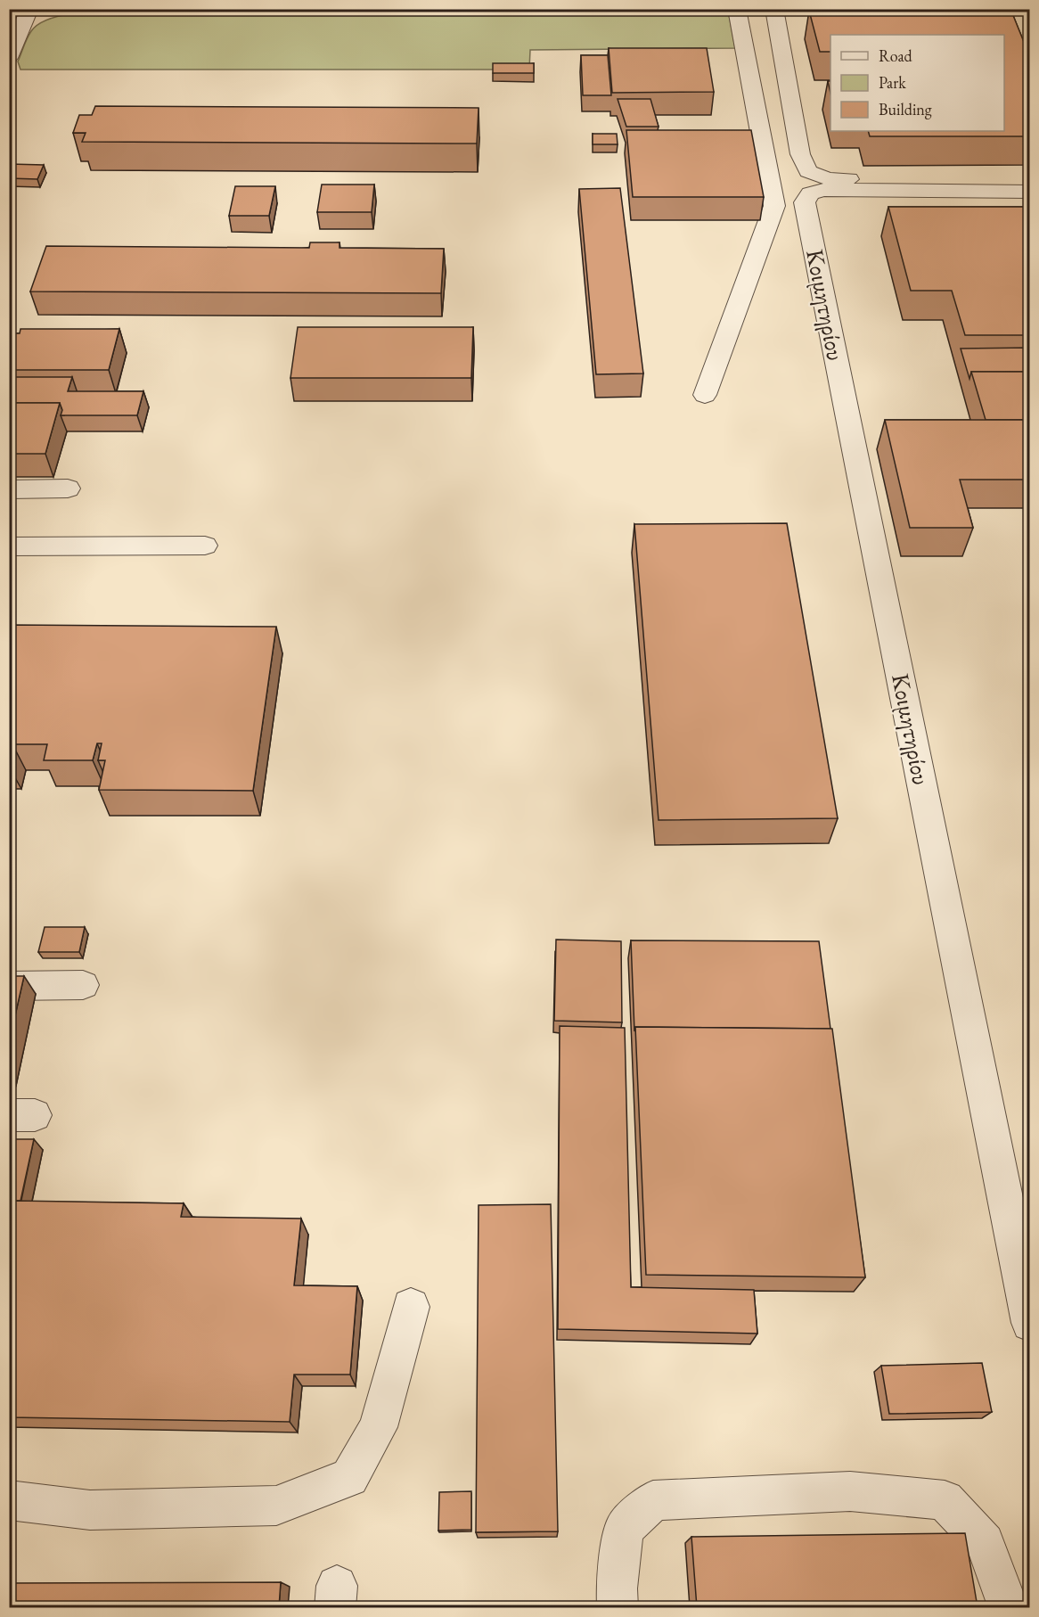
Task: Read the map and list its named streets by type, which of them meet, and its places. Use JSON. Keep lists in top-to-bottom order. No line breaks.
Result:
{"streets":{"street":["Κοιμητηρίου"]},"legend":["Road","Park","Building"]}
